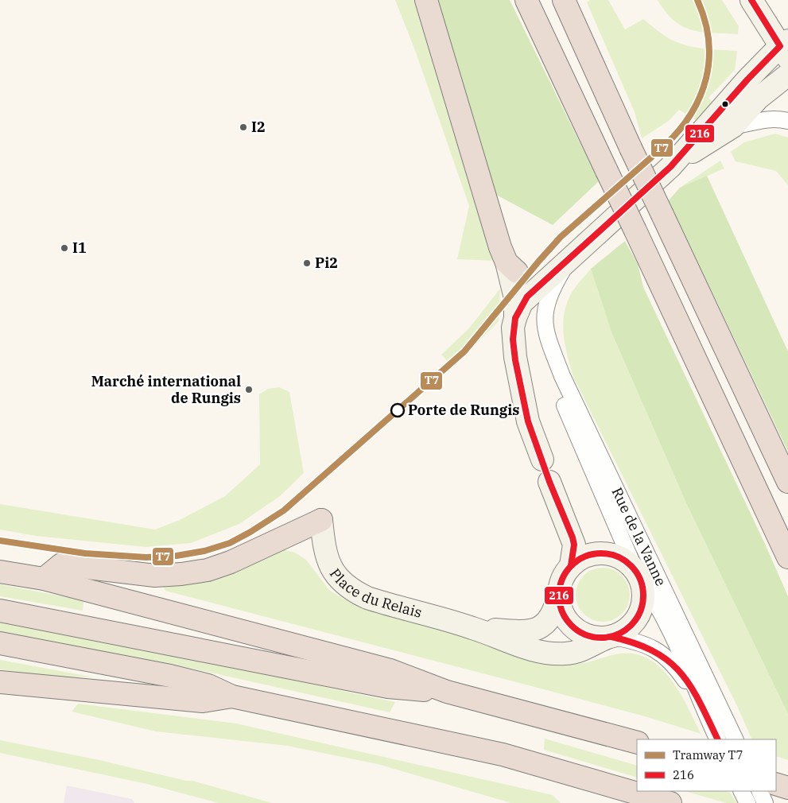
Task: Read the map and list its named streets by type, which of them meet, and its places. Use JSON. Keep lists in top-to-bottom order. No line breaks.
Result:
{"streets":{"main road":["Place du Relais"],"street":["Rue de la Vanne"]},"crossings":[["Rue de la Vanne","Place du Relais"]],"places":["I2","I1","Pi2","Marché international de Rungis","Porte de Rungis"],"lines":["tram line T7","transit line 216"],"legend":["Tramway T7","216"]}
